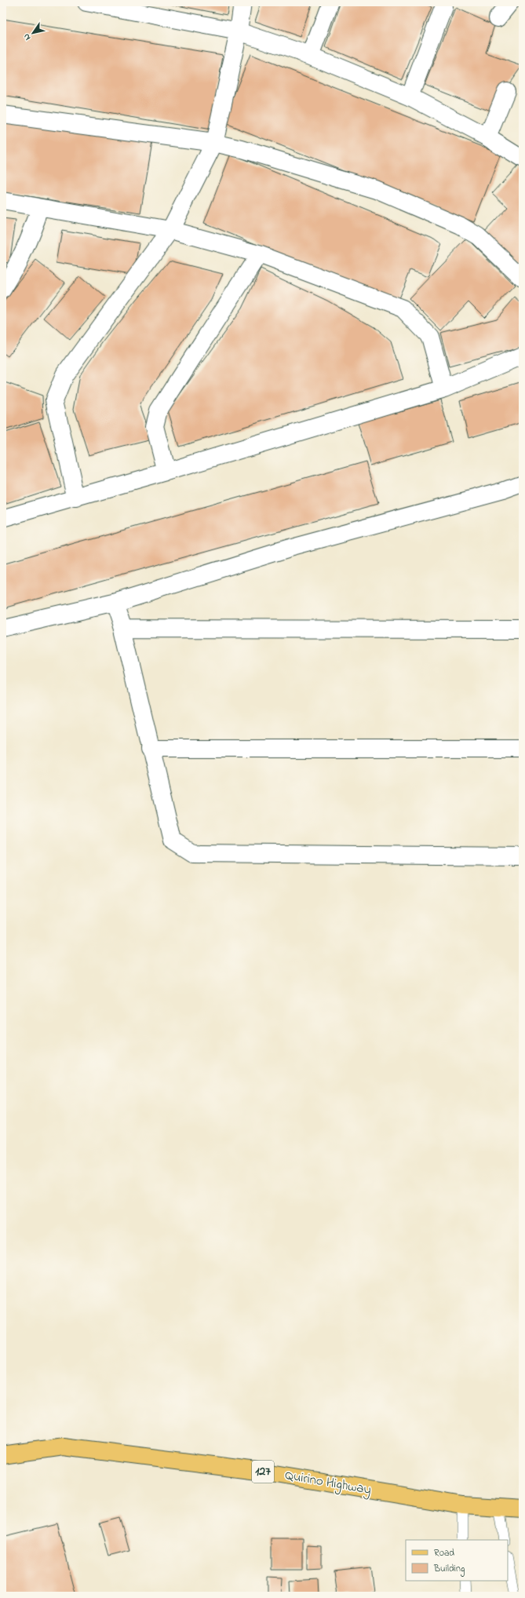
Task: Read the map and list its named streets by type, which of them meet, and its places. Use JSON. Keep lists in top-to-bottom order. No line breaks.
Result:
{"streets":{"main road":["127","Quirino Highway"]},"legend":["Road","Building"],"north":"bottom left"}
